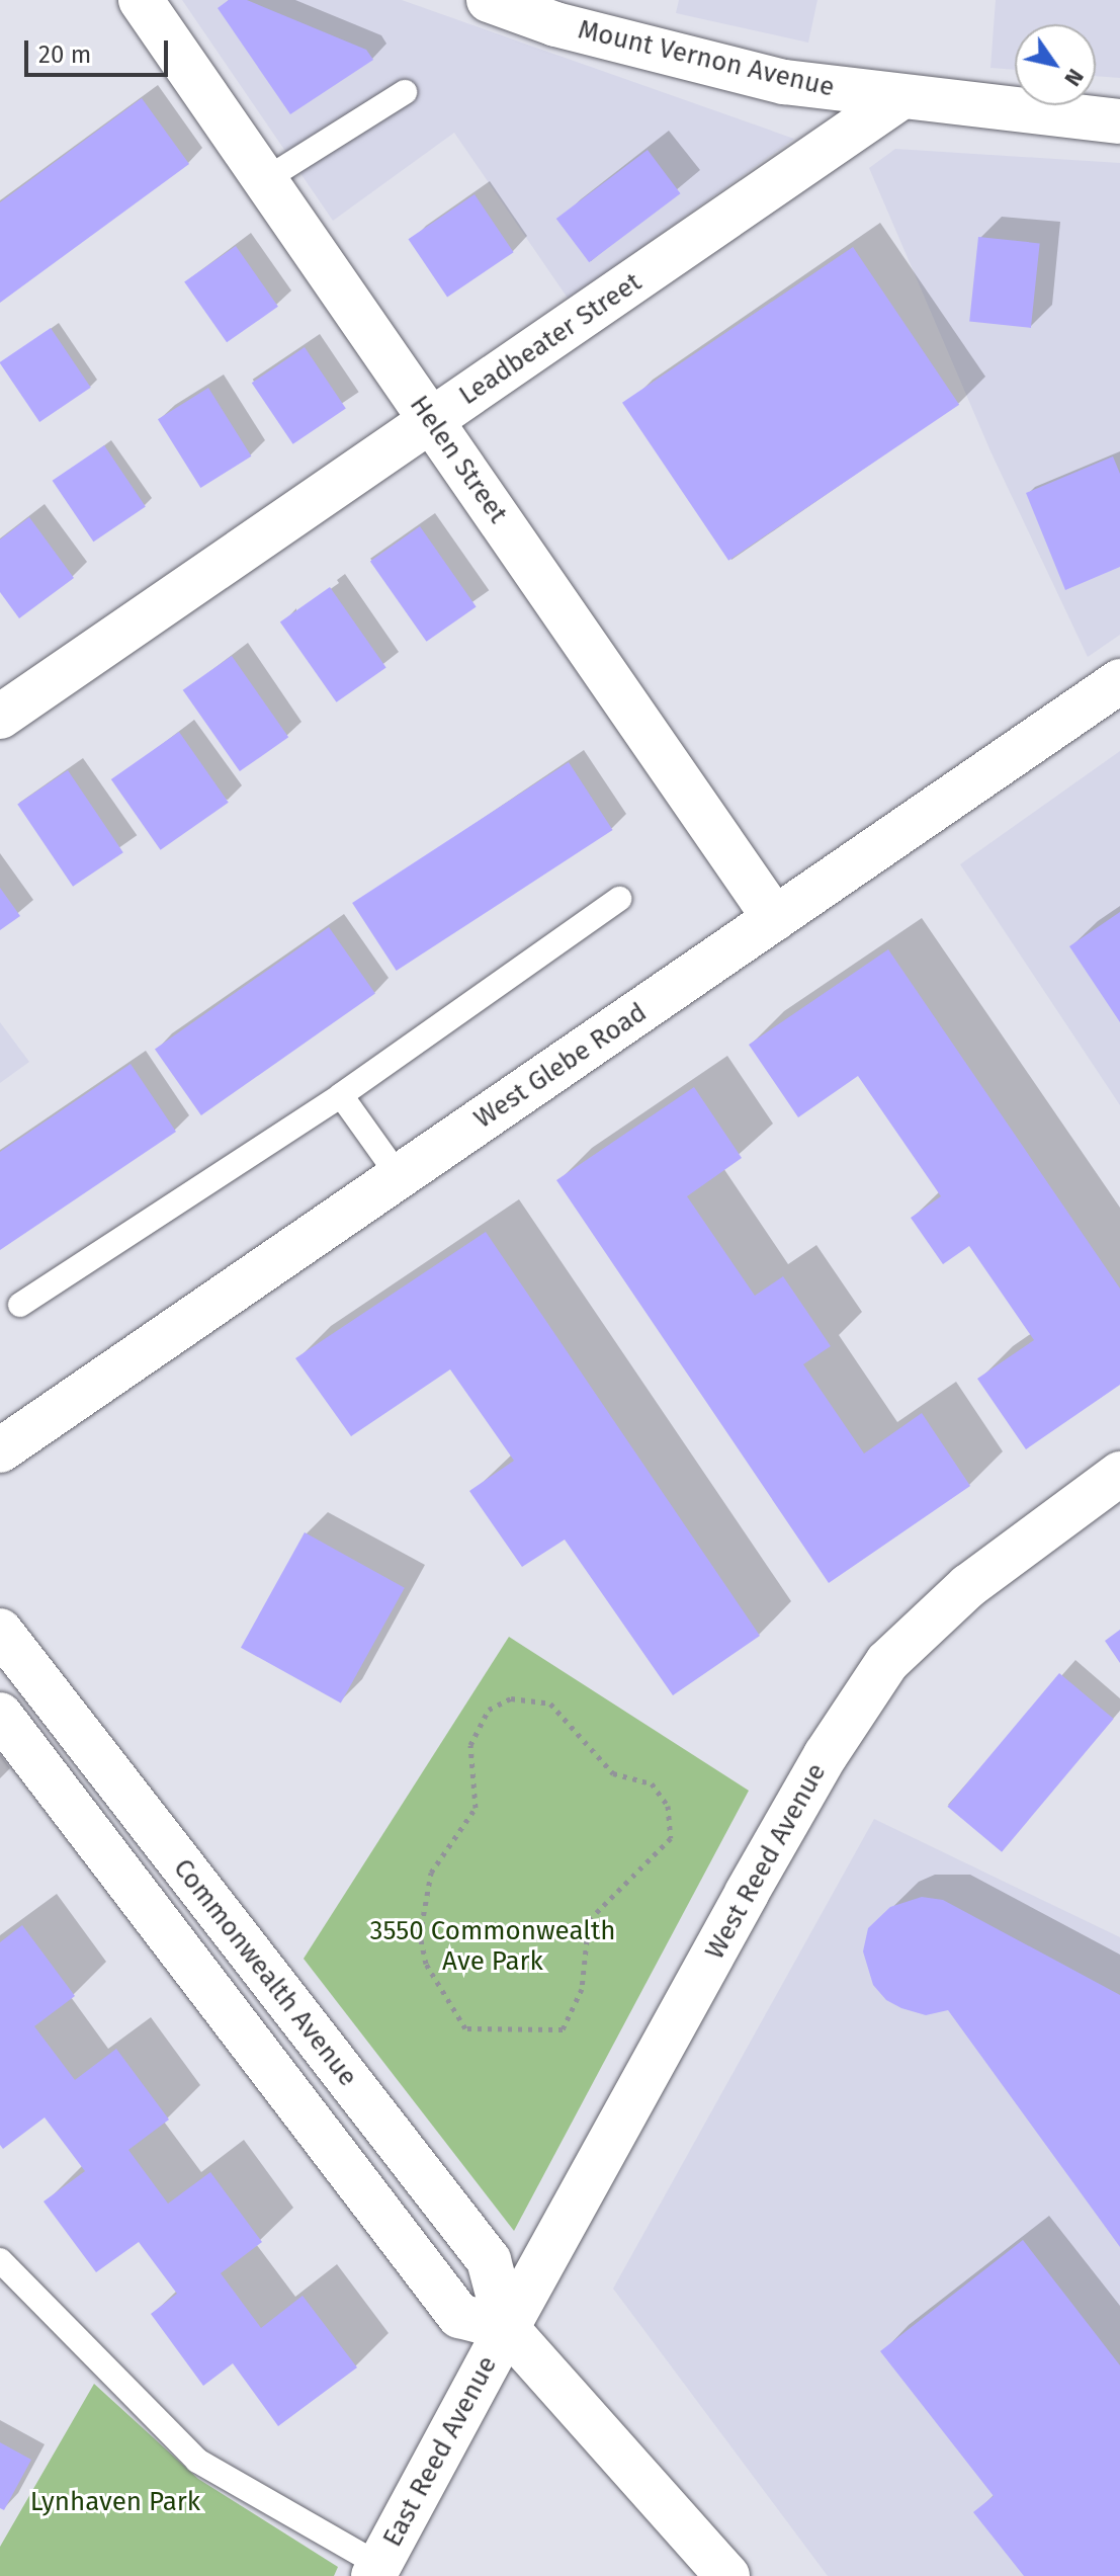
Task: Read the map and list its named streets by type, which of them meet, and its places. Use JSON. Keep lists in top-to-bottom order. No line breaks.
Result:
{"streets":{"street":["Mount Vernon Avenue","Leadbeater Street","Helen Street","West Glebe Road","West Reed Avenue","Commonwealth Avenue","East Reed Avenue"]},"crossings":[["Mount Vernon Avenue","Leadbeater Street"],["Leadbeater Street","Helen Street"],["Helen Street","West Glebe Road"],["West Reed Avenue","Commonwealth Avenue"],["West Reed Avenue","East Reed Avenue"],["Commonwealth Avenue","East Reed Avenue"]],"parks":["3550 Commonwealth Ave Park","Lynhaven Park"],"scale_bar":"20 m","north":"bottom right"}
